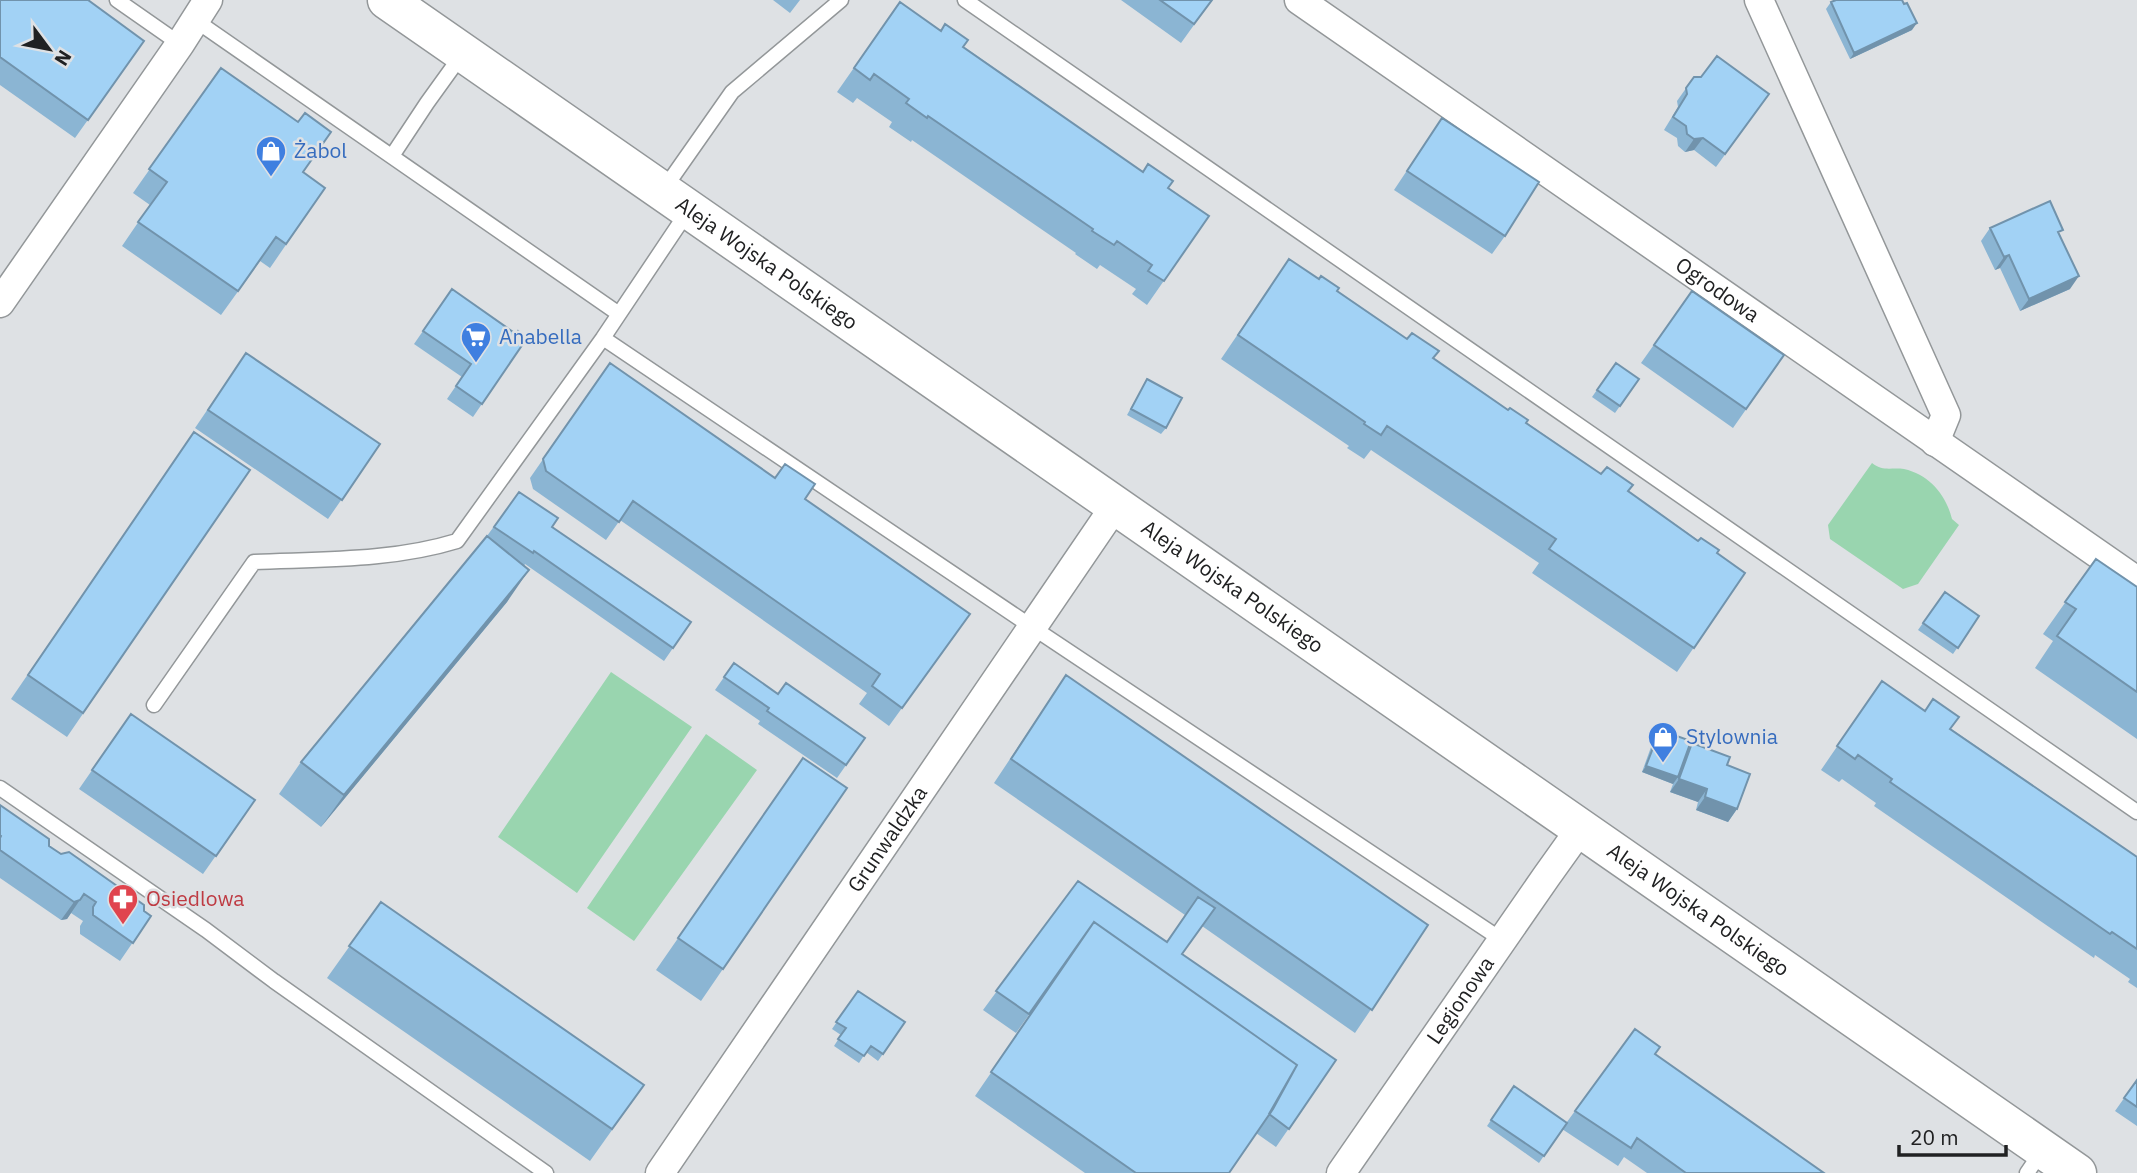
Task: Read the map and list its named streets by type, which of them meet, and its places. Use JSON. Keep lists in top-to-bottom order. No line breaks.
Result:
{"streets":{"main road":["Aleja Wojska Polskiego"],"street":["Ogrodowa","Grunwaldzka","Legionowa"]},"crossings":[["Aleja Wojska Polskiego","Grunwaldzka"],["Aleja Wojska Polskiego","Legionowa"]],"places":{"shop":["Żabol","Stylownia"],"supermarket":["Anabella"],"pharmacy":["Osiedlowa"]},"scale_bar":"20 m","north":"bottom right"}
